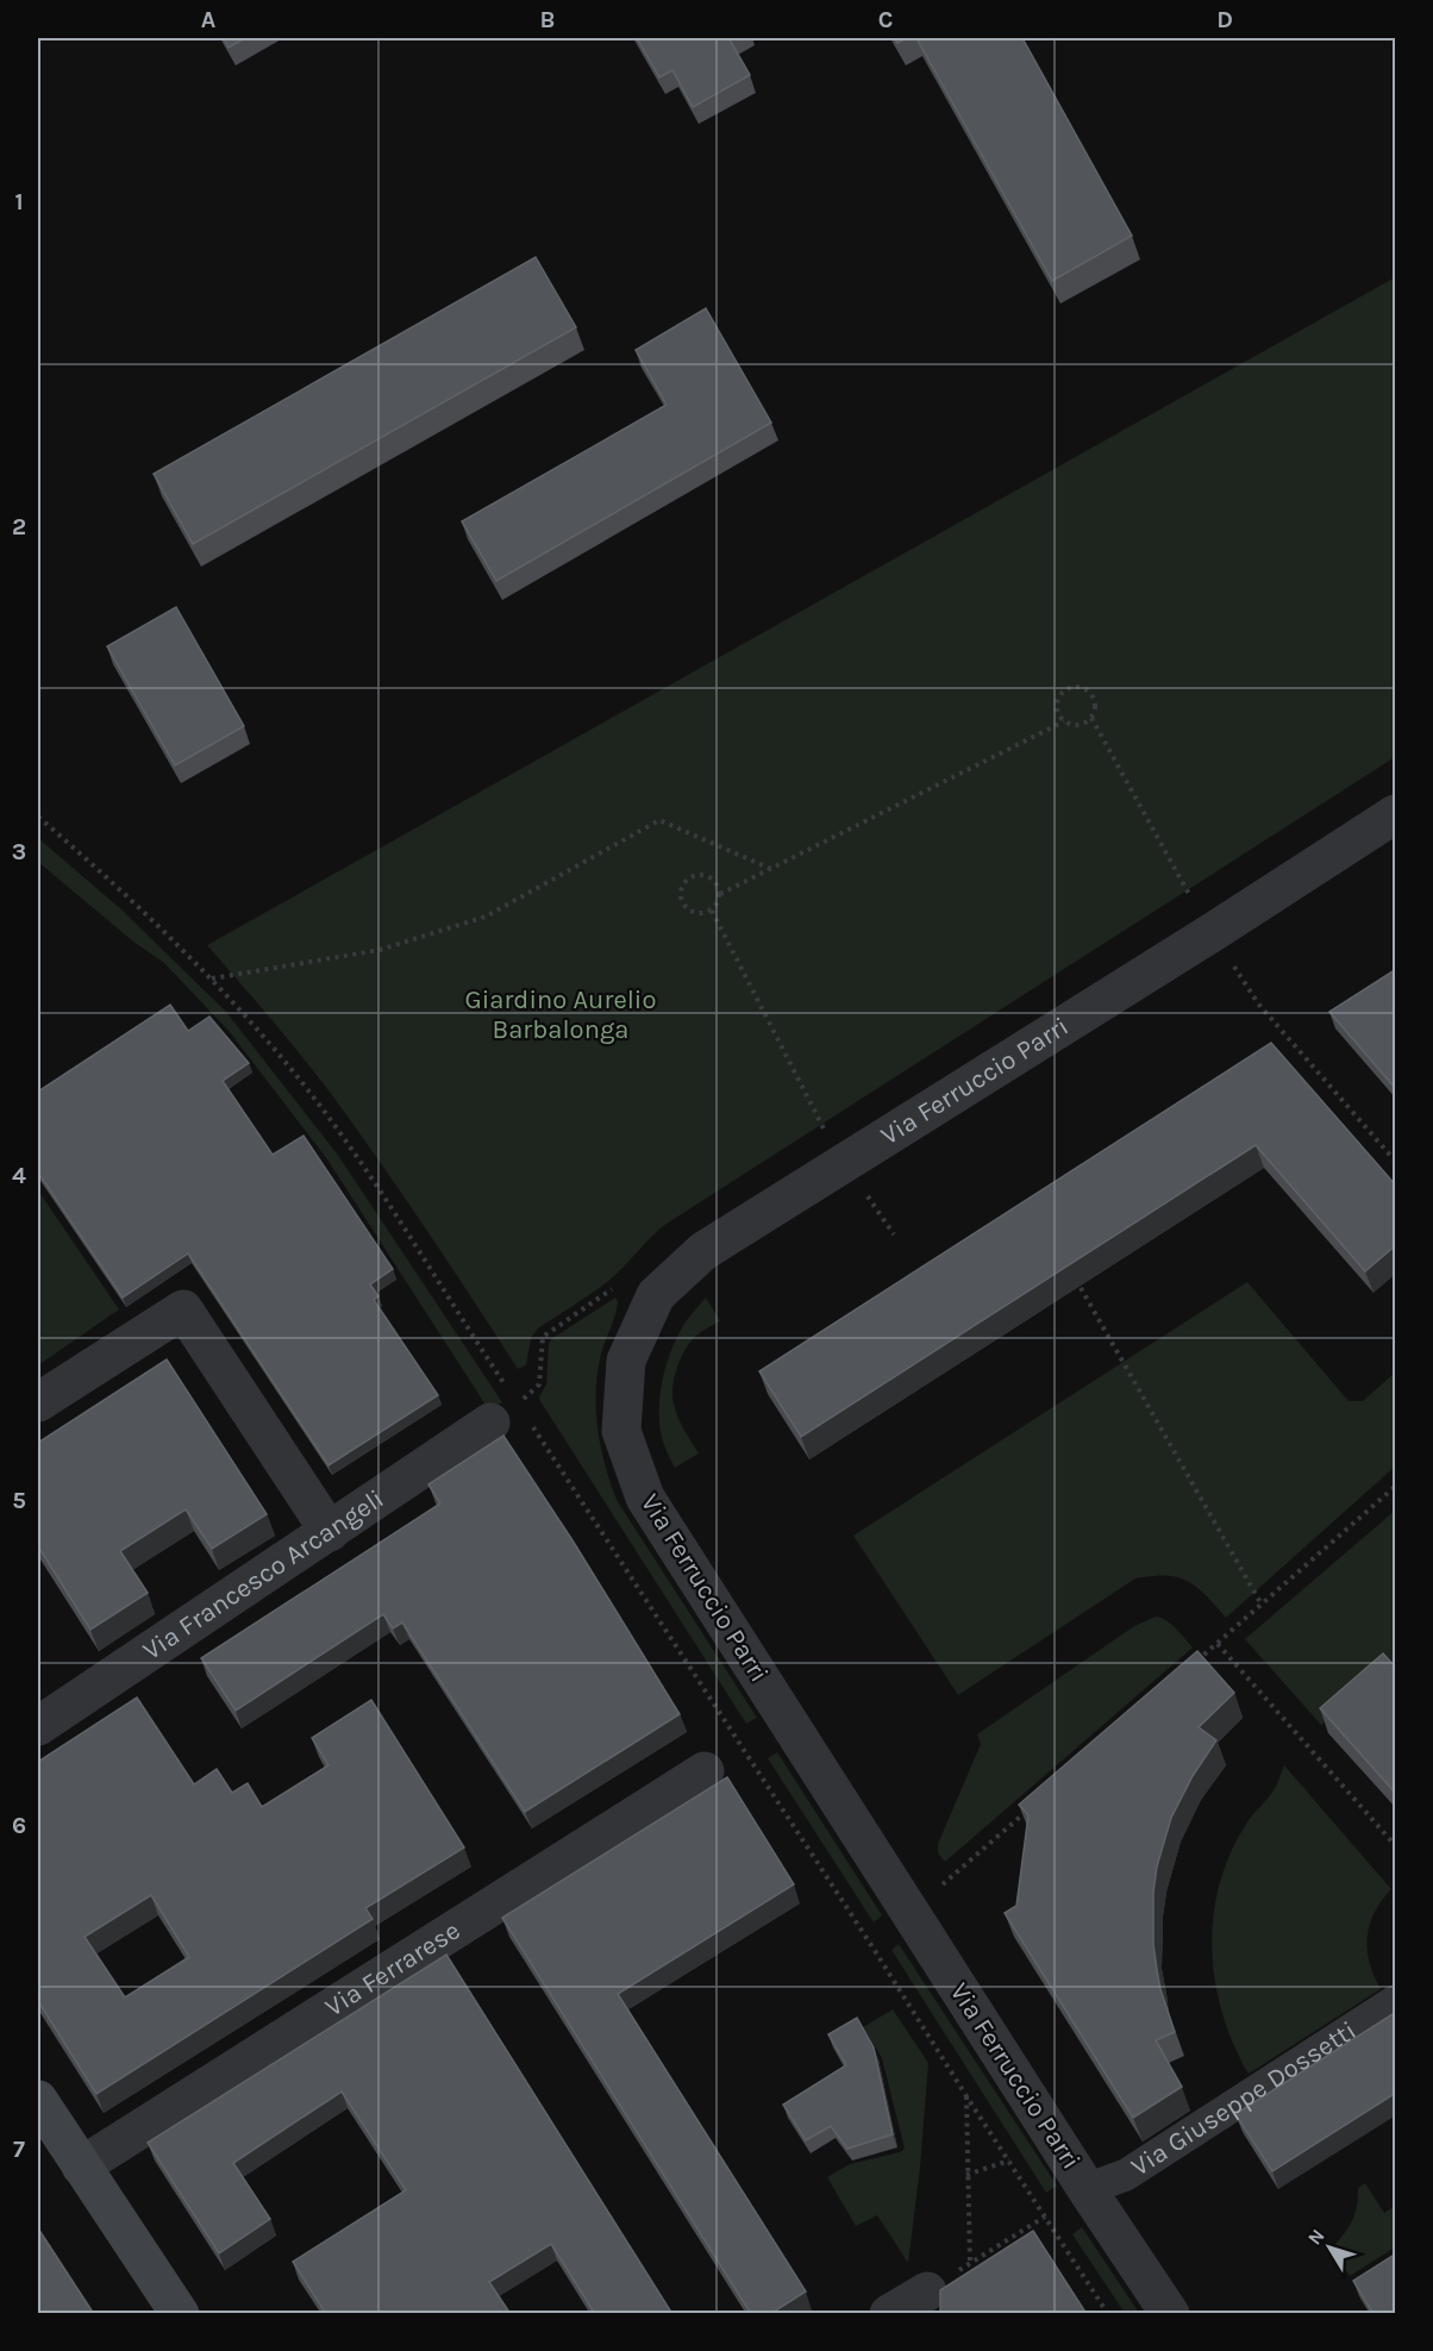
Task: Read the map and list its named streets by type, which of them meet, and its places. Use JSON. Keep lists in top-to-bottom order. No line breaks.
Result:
{"streets":{"street":["Via Ferruccio Parri","Via Francesco Arcangeli","Via Ferrarese","Via Giuseppe Dossetti"]},"crossings":[["Via Ferruccio Parri","Via Giuseppe Dossetti"]],"parks":["Giardino Aurelio Barbalonga"],"north":"top left","grid":{"columns":["A","B","C","D"],"rows":["1","2","3","4","5","6","7"]}}
